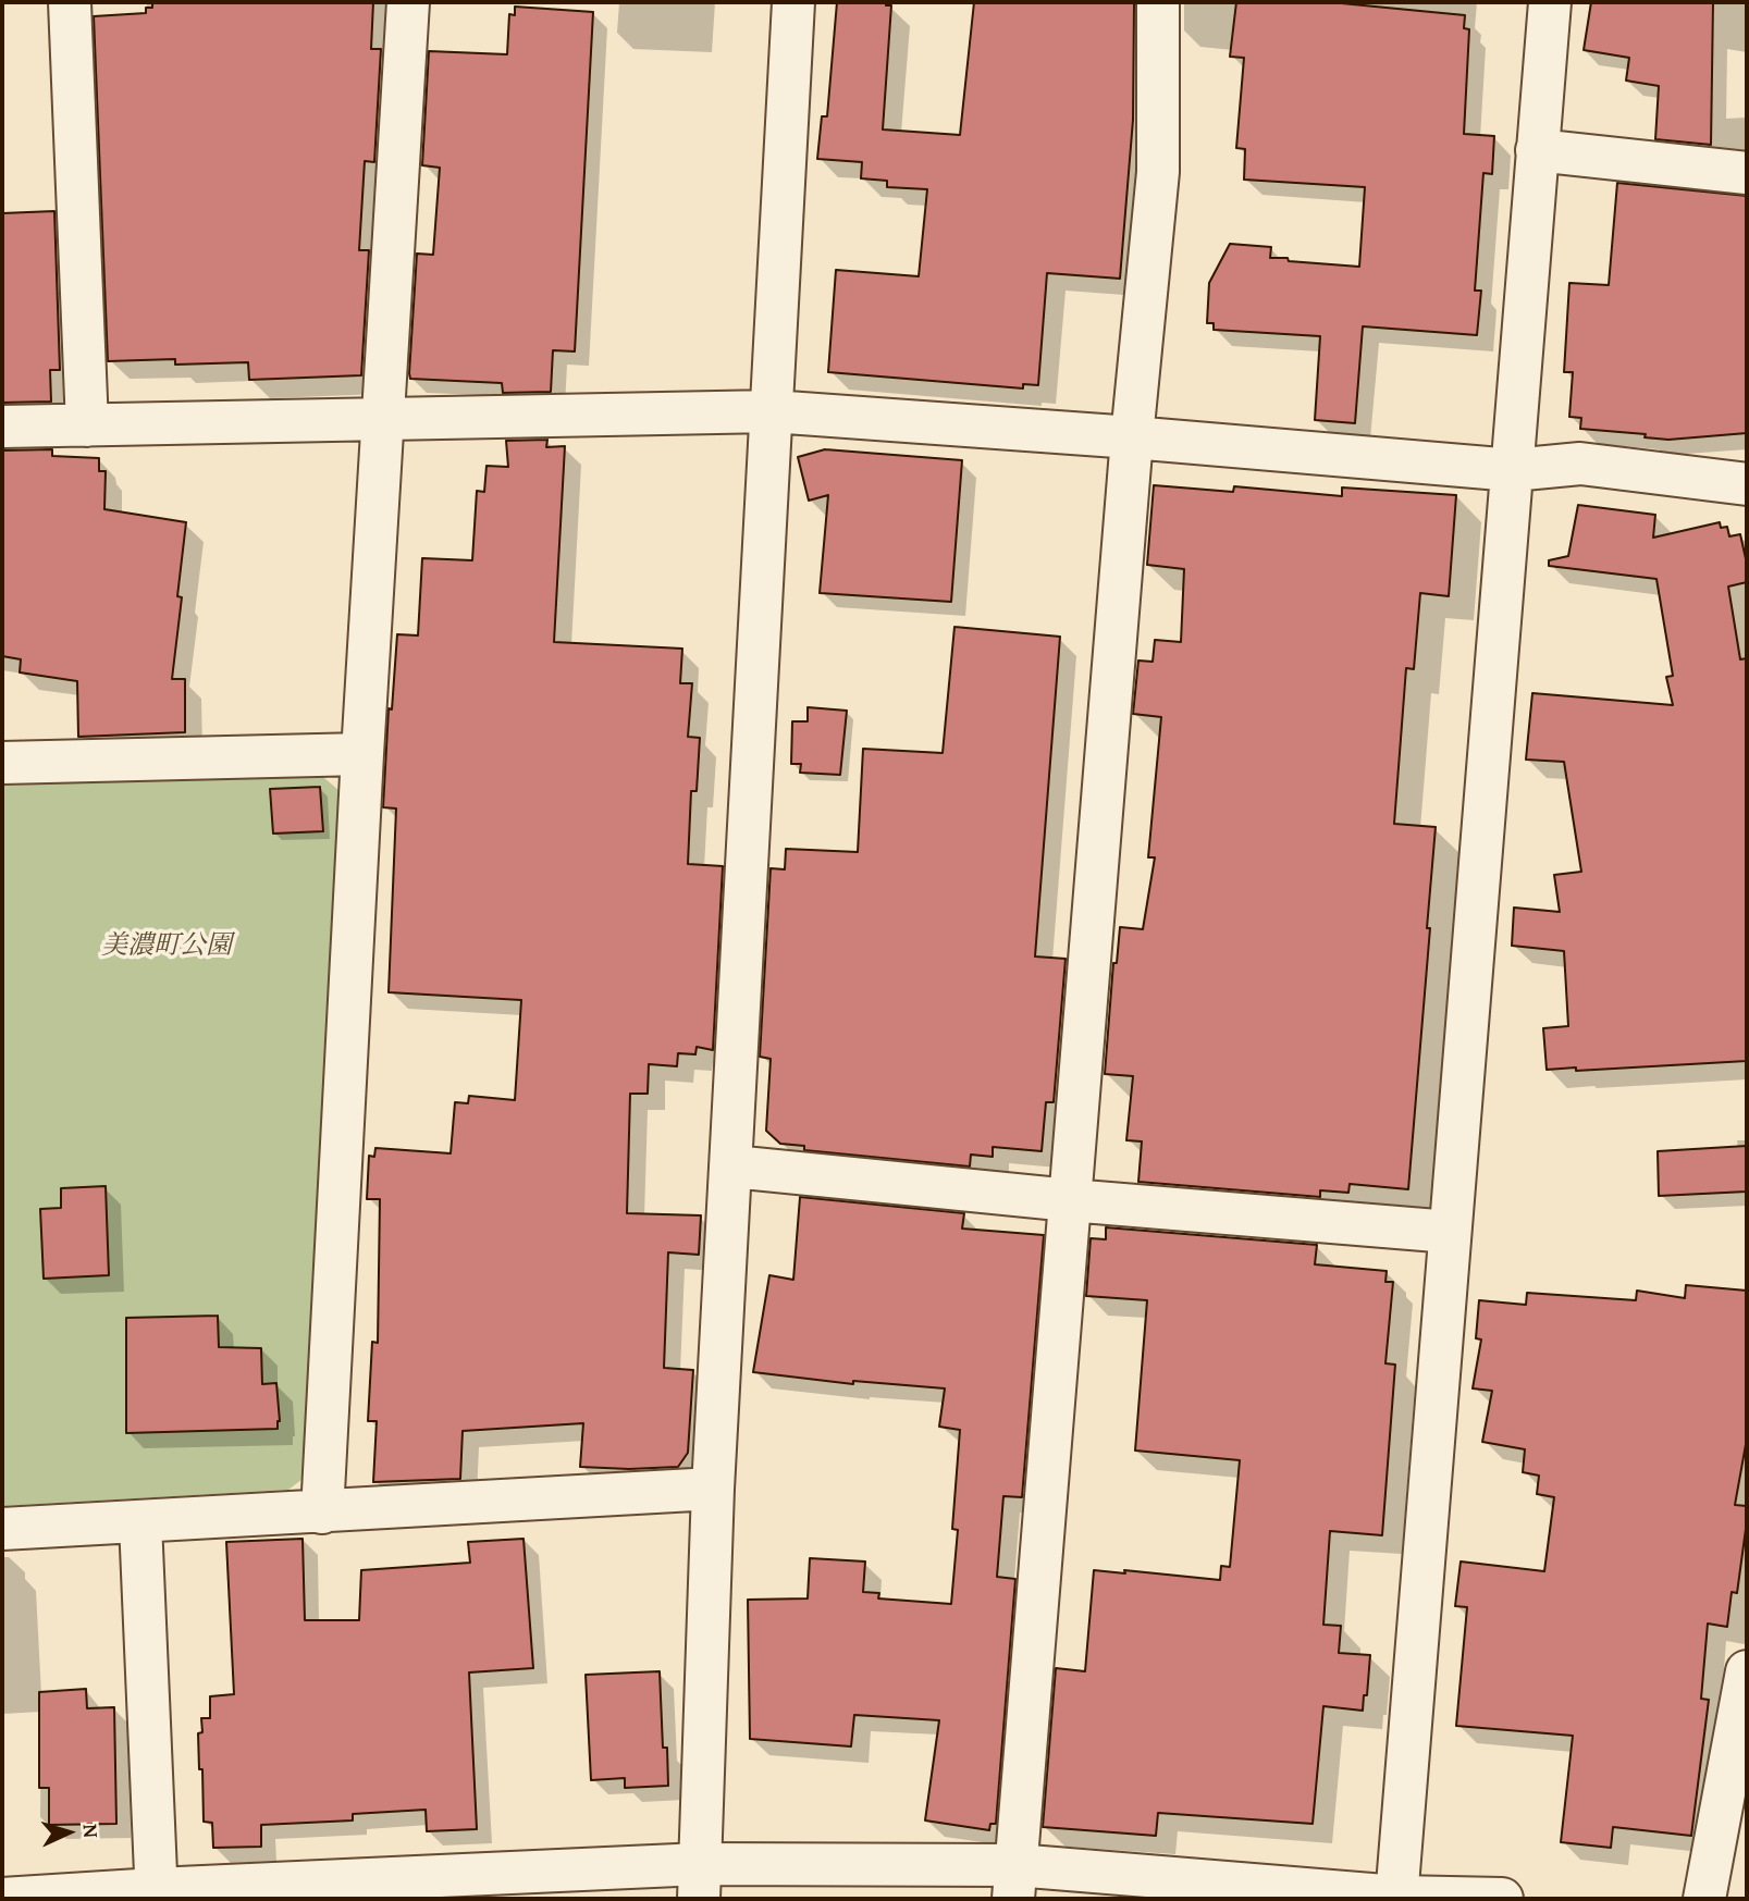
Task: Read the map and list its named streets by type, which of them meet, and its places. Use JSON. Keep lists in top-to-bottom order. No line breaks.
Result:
{"parks":["美濃町公園"],"north":"right"}
